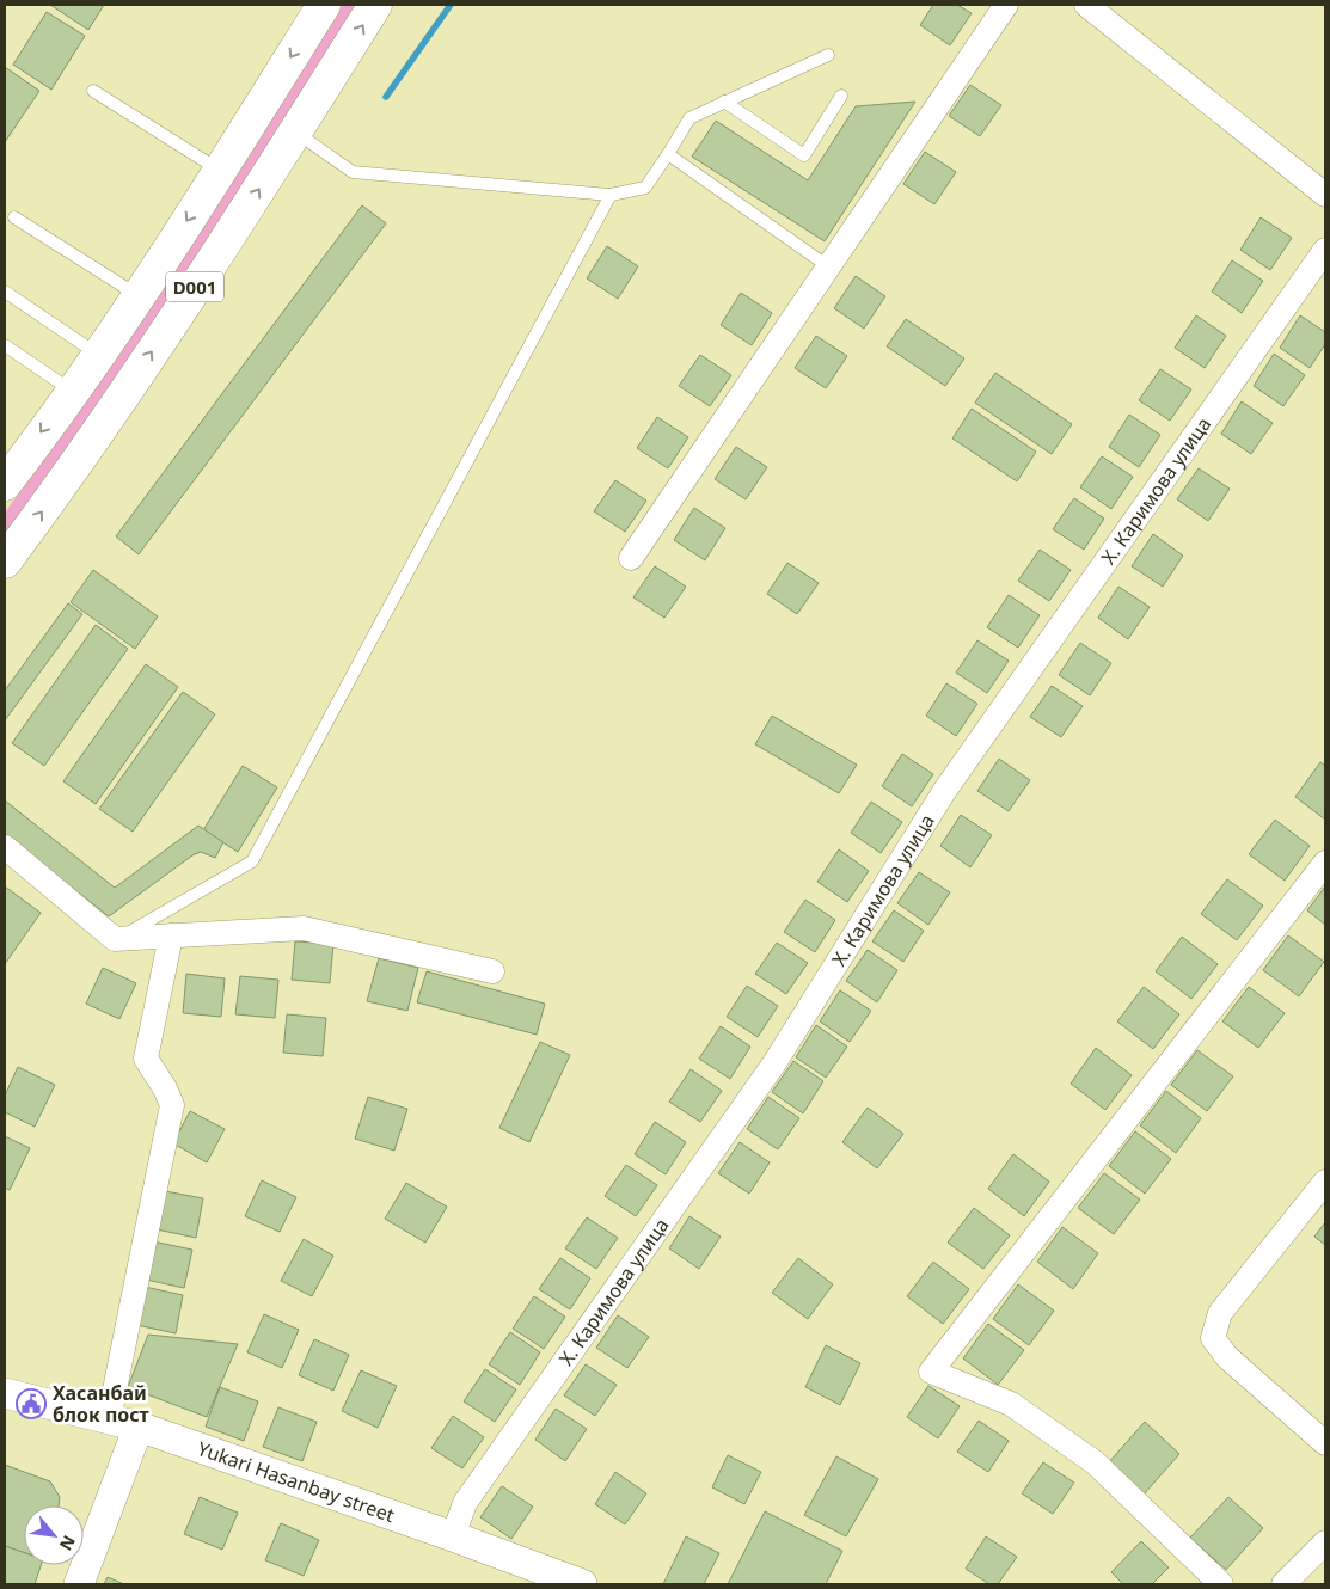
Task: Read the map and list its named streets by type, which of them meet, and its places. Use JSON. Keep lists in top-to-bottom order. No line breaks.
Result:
{"streets":{"highway":["D001"],"street":["Х. Каримова улица","Yukari Hasanbay street"]},"crossings":[["Х. Каримова улица","Yukari Hasanbay street"]],"places":{"public building":["Хасанбай блок пост"]},"north":"bottom right"}
